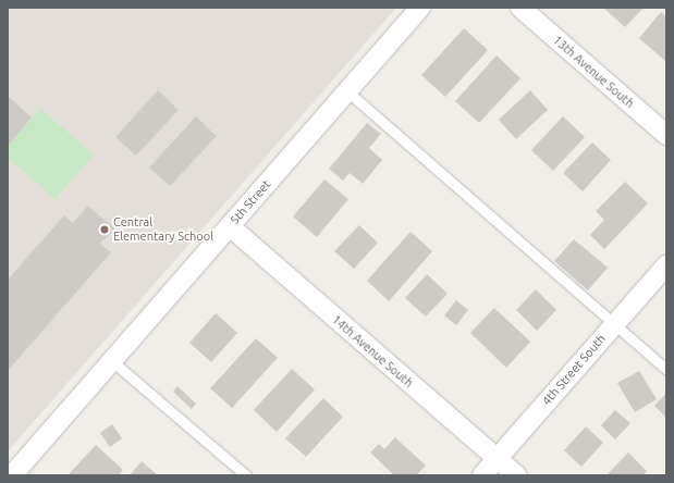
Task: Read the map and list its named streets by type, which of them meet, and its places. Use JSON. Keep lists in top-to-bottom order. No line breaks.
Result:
{"streets":{"street":["13th Avenue South","5th Street","14th Avenue South","4th Street South"]},"crossings":[["5th Street","14th Avenue South"],["14th Avenue South","4th Street South"]],"places":["Central Elementary School"]}
